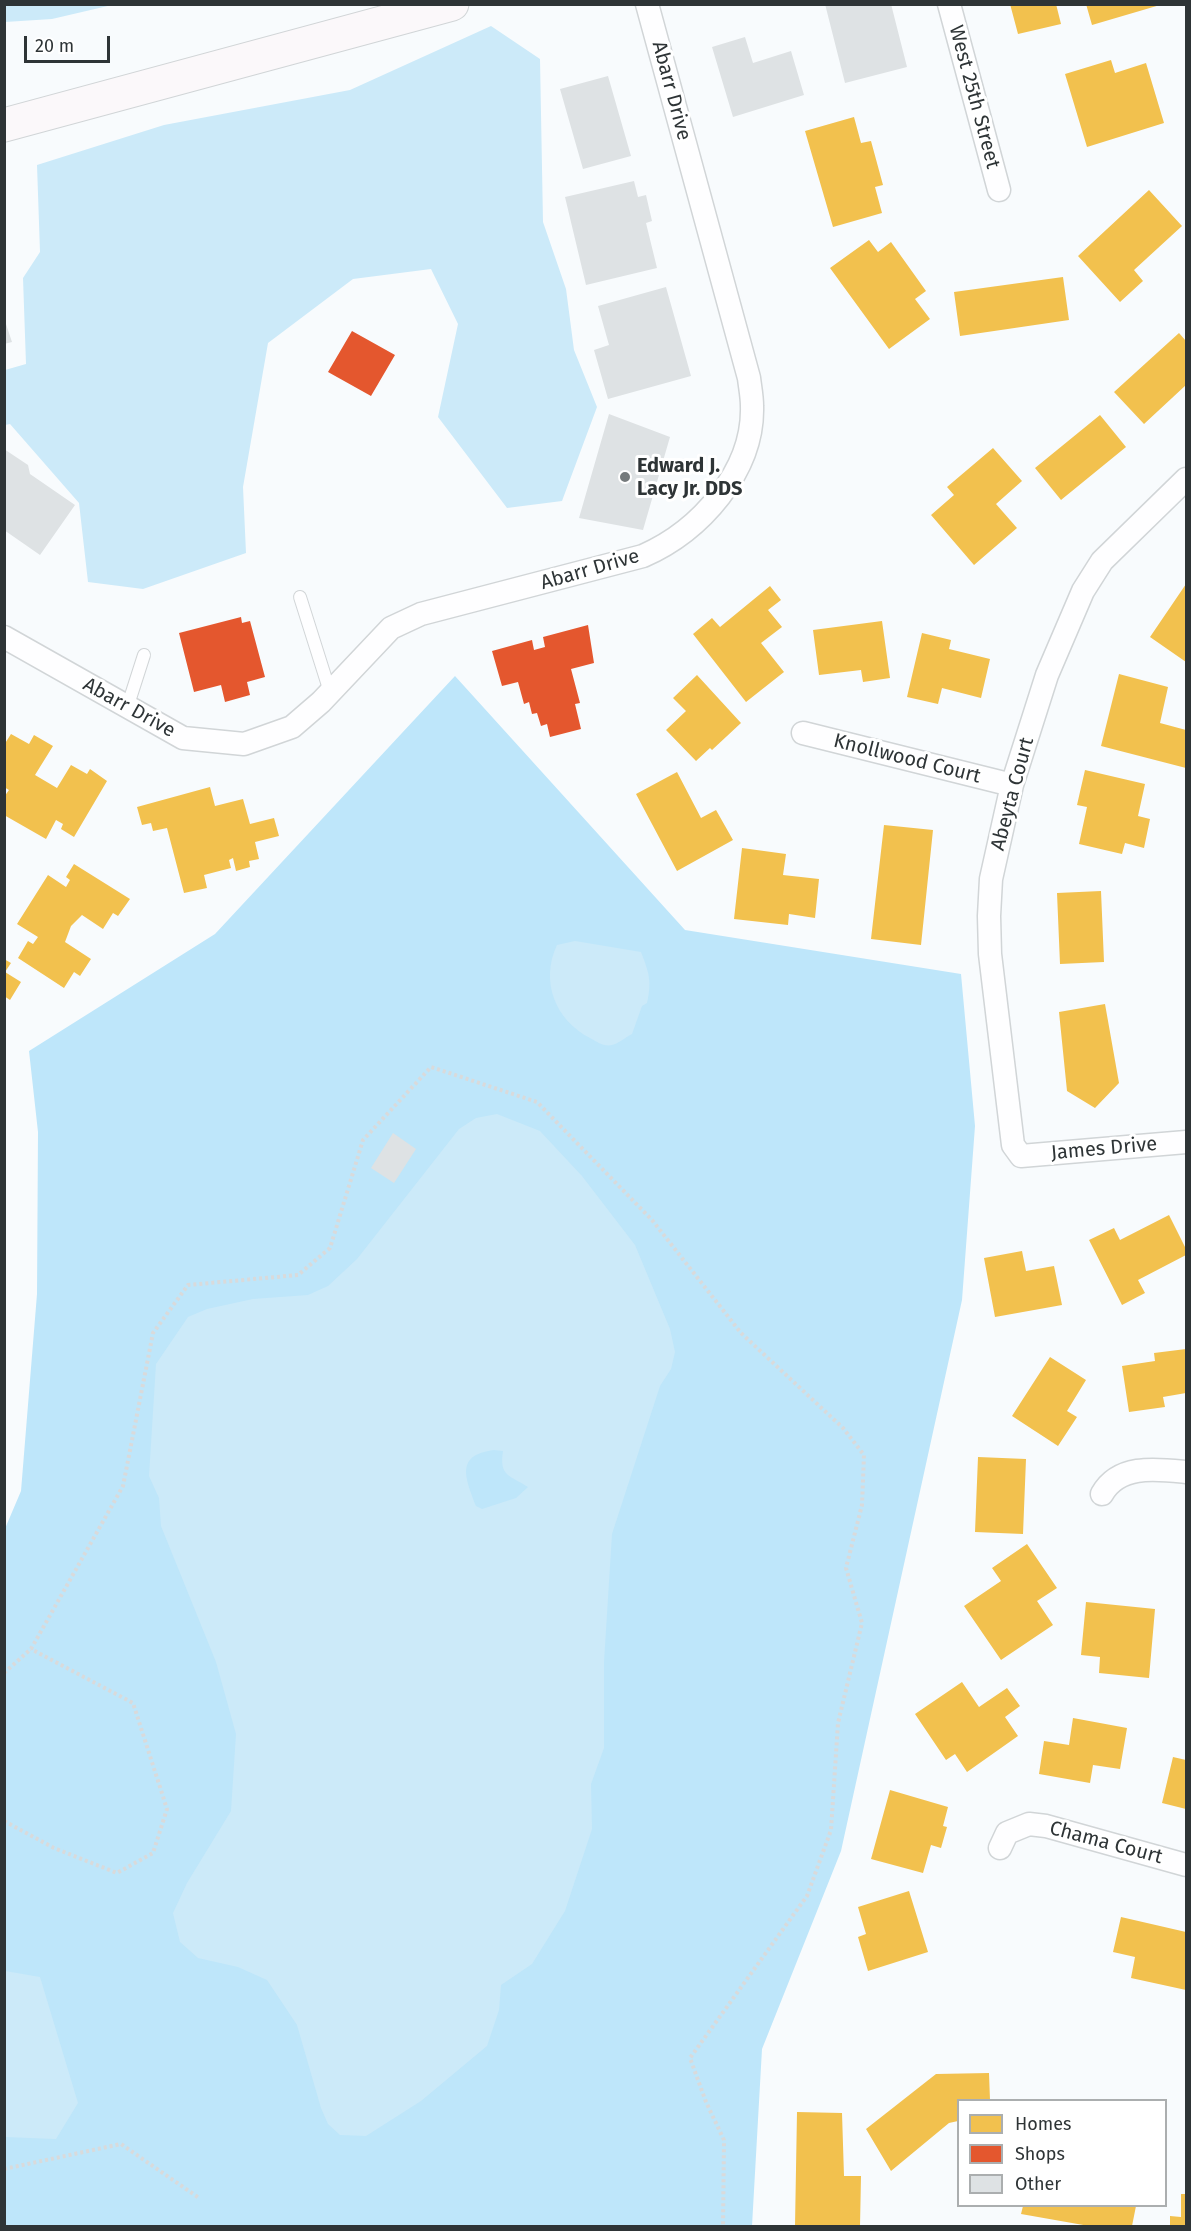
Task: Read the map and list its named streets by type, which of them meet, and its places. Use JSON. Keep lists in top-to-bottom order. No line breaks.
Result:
{"streets":{"street":["Abarr Drive","West 25th Street","Knollwood Court","Abeyta Court","James Drive","Chama Court"]},"crossings":[["Knollwood Court","Abeyta Court"],["Abeyta Court","James Drive"]],"places":["Edward J. Lacy Jr. DDS"],"legend":["Homes","Shops","Other"],"scale_bar":"20 m"}
